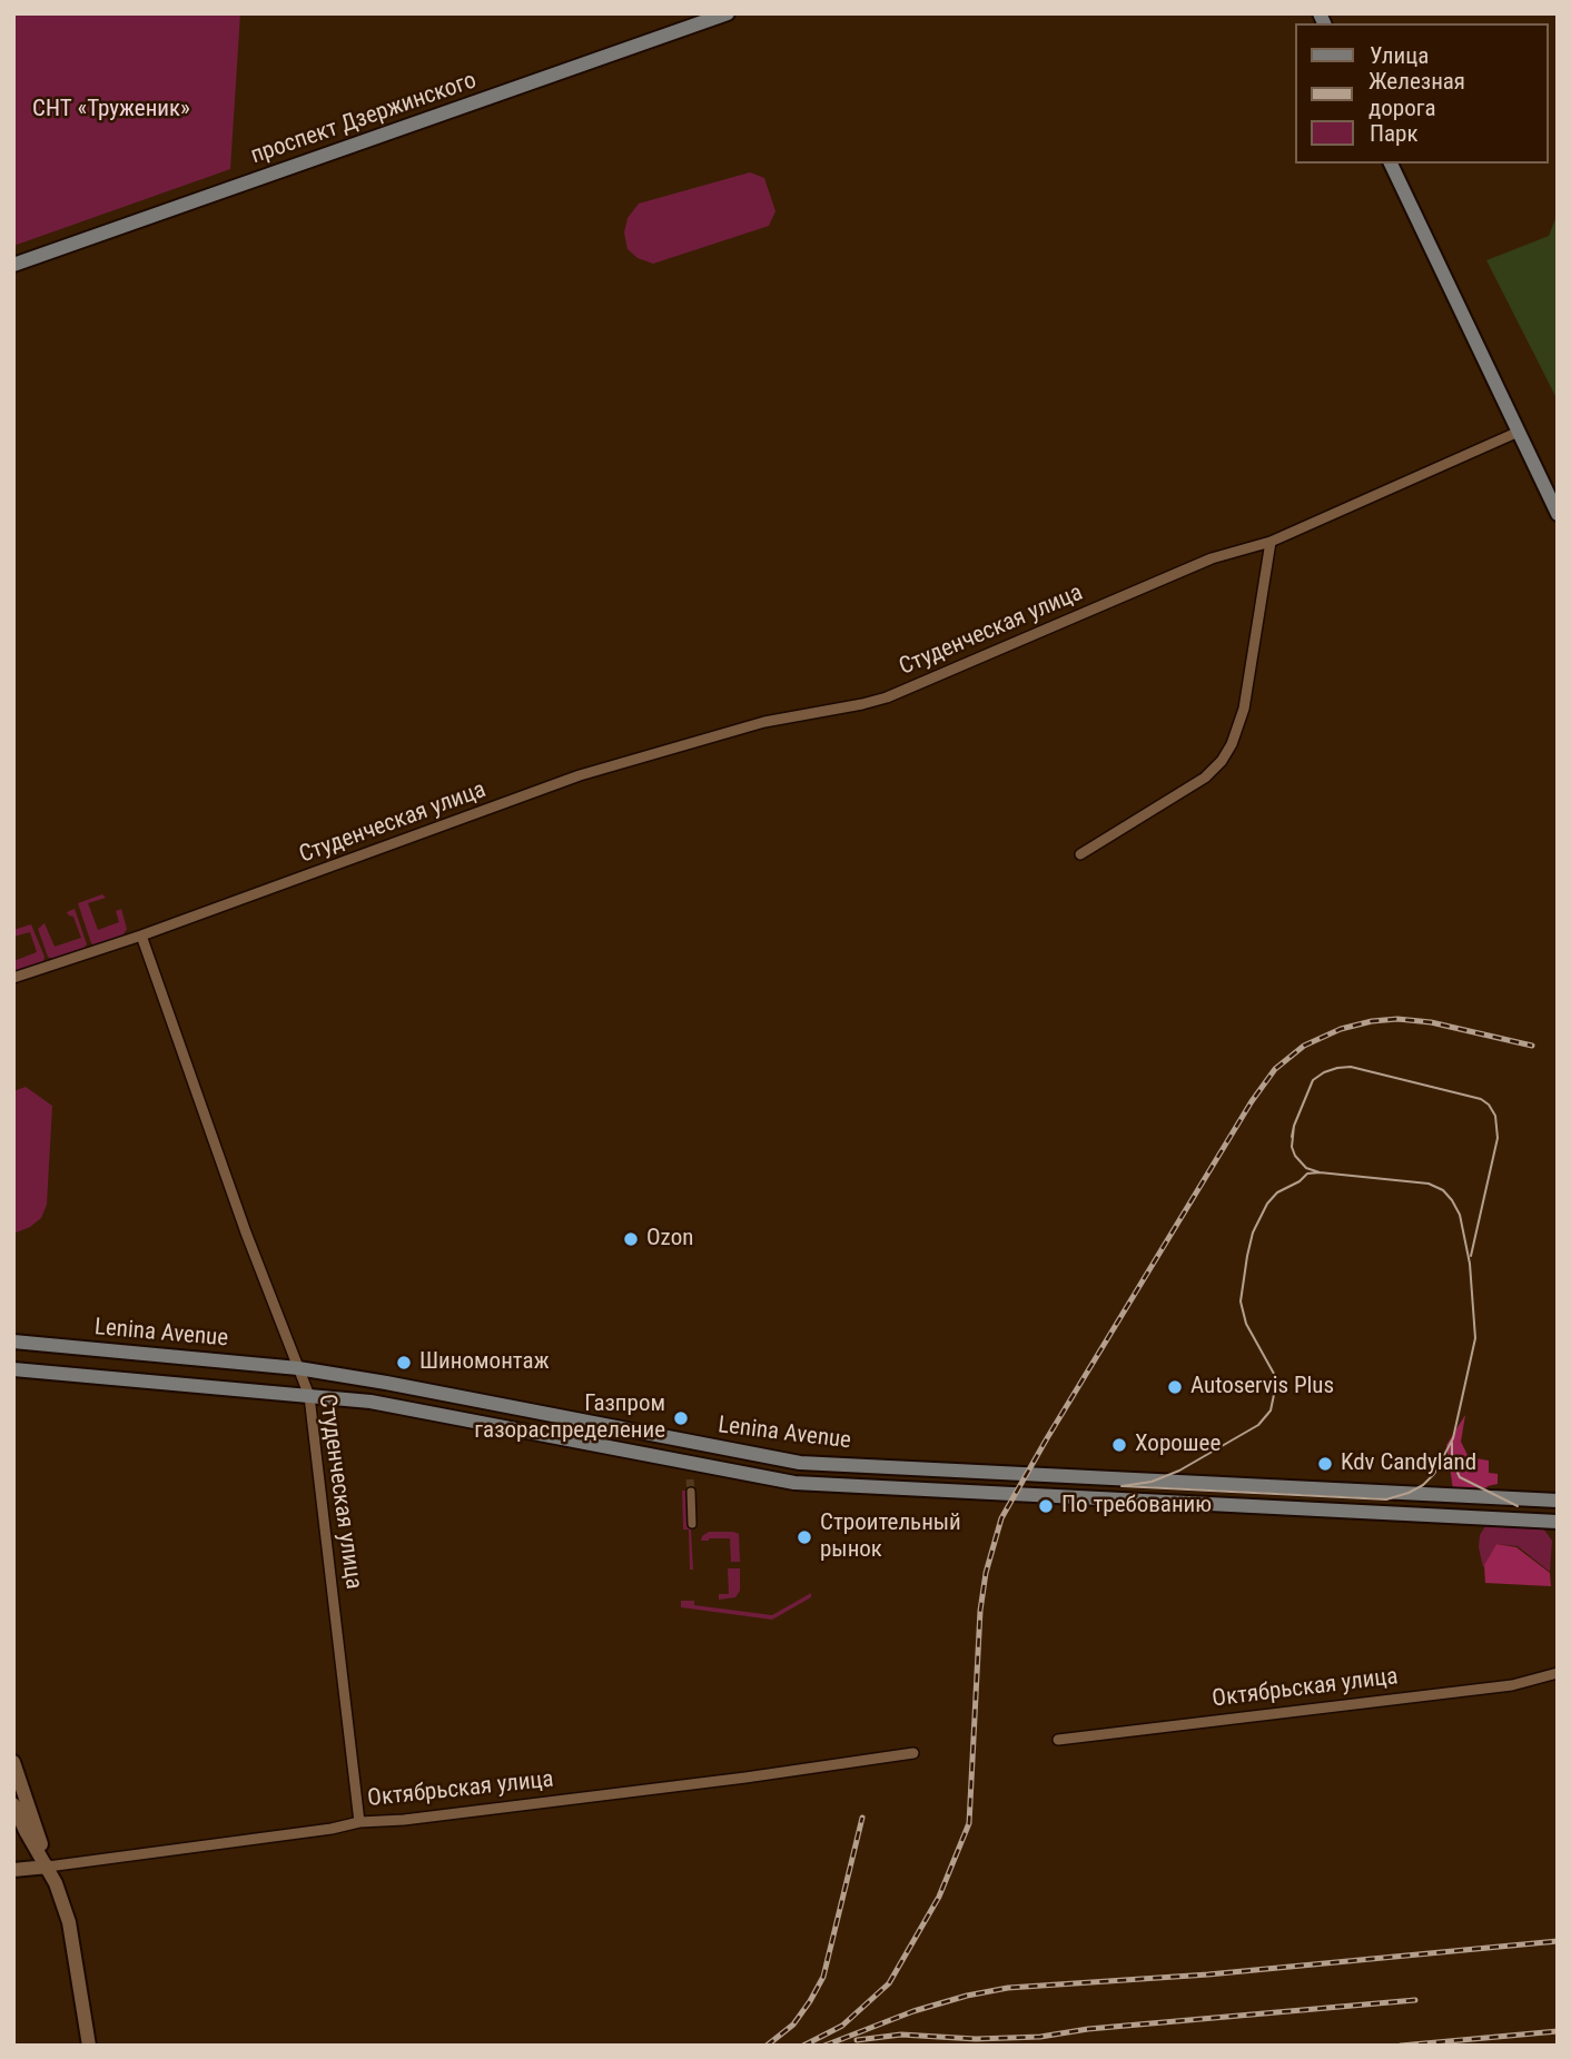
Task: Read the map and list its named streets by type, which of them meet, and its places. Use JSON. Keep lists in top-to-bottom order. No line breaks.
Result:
{"streets":{"main road":["проспект Дзержинского","Lenina Avenue"],"street":["Студенческая улица","Октябрьская улица"]},"crossings":[["Студенческая улица","Lenina Avenue"],["Студенческая улица","Октябрьская улица"]],"parks":["СНТ «Труженик»"],"places":["Ozon","Шиномонтаж","Autoservis Plus","Газпром газораспределение","Хорошее","Kdv Candyland","По требованию","Строительный рынок"],"legend":["Улица","Железная дорога","Парк"]}
